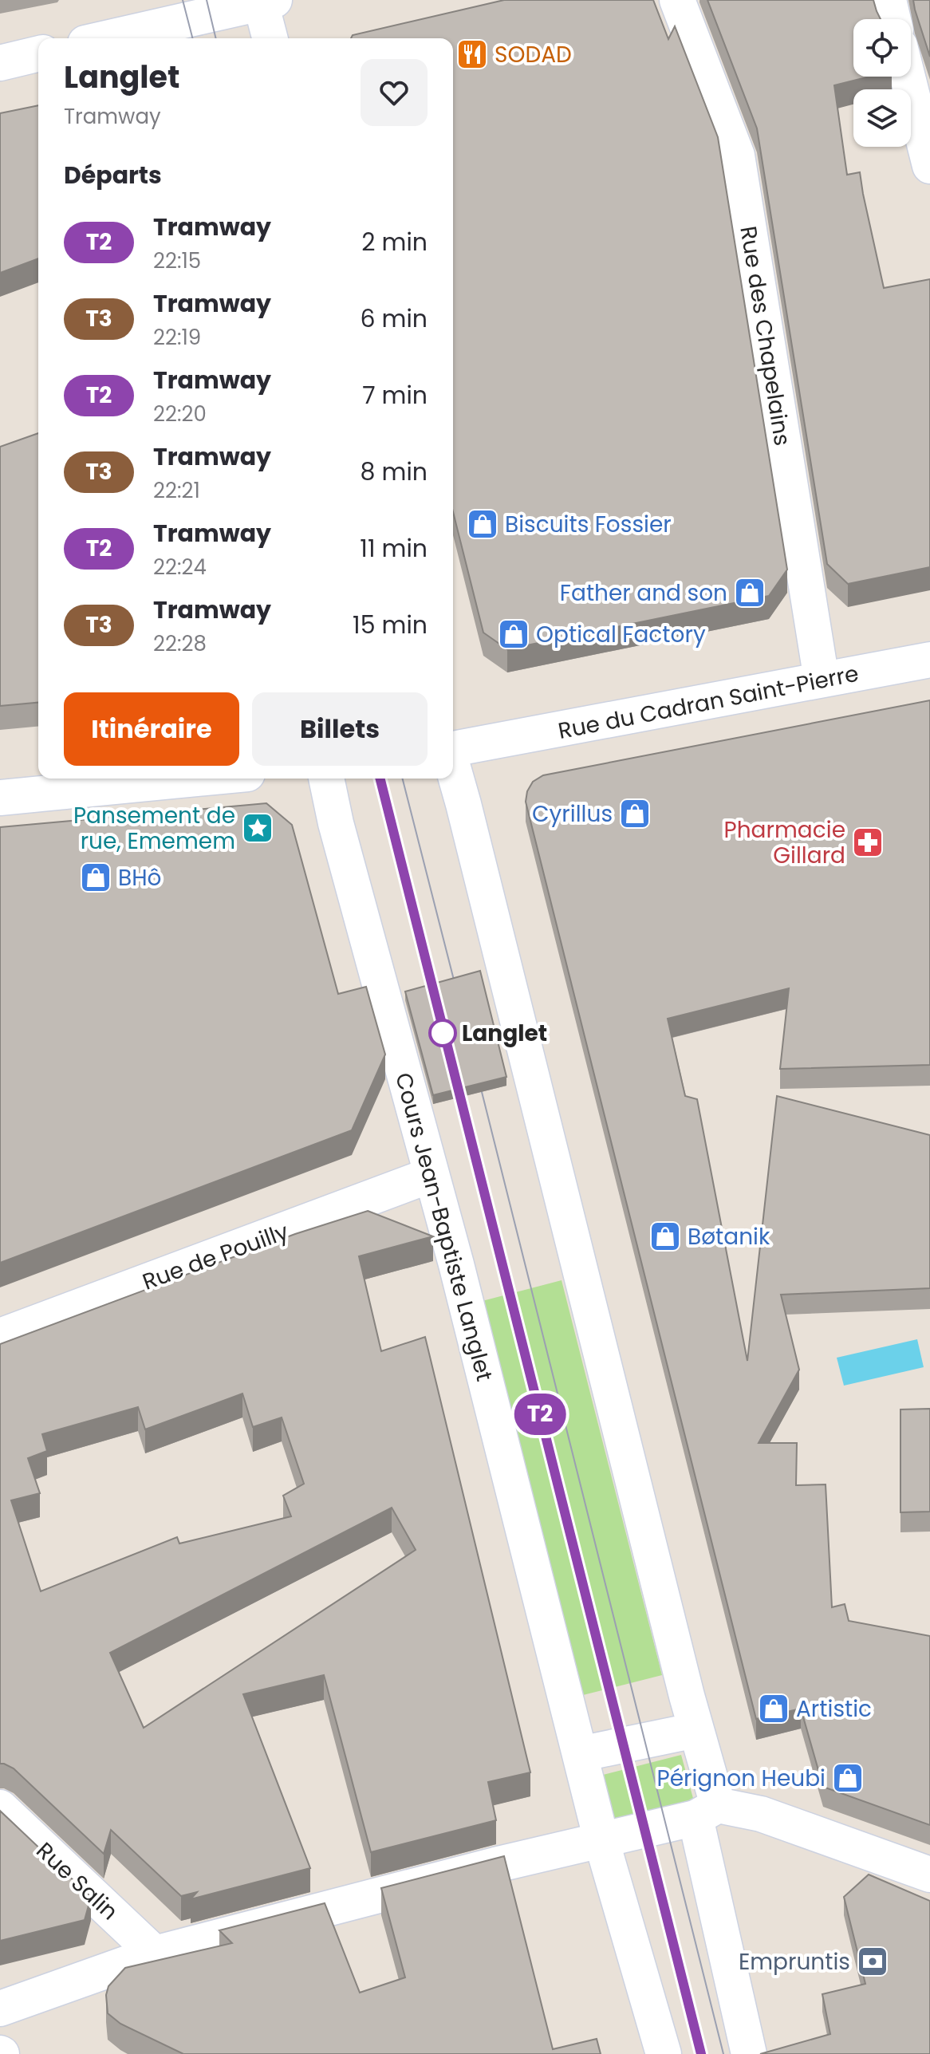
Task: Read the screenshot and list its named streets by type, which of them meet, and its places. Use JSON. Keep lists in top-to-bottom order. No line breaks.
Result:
{"streets":{"street":["Rue des Chapelains","Rue du Cadran Saint-Pierre","Cours Jean-Baptiste Langlet","Rue de Pouilly","Rue Salin"]},"crossings":[["Rue des Chapelains","Rue du Cadran Saint-Pierre"],["Cours Jean-Baptiste Langlet","Rue de Pouilly"]],"places":{"restaurant":["SODAD"],"shop":["Biscuits Fossier","Father and son","Optical Factory","Cyrillus","BHô","Bøtanik","Artistic","Pérignon Heubi"],"place":["Pansement de rue, Ememem"],"pharmacy":["Pharmacie Gillard"],"other":["Langlet"],"bank":["Empruntis"]},"lines":["tram line T2"],"page":{"on_map":"T2","heading":[["Langlet","Tramway"],"Départs"],"list":[{"mark":"T2","name":"Tramway","note":"22:15","value":"2 min"},{"mark":"T3","name":"Tramway","note":"22:19","value":"6 min"},{"mark":"T2","name":"Tramway","note":"22:20","value":"7 min"},{"mark":"T3","name":"Tramway","note":"22:21","value":"8 min"},{"mark":"T2","name":"Tramway","note":"22:24","value":"11 min"},{"mark":"T3","name":"Tramway","note":"22:28","value":"15 min"}],"buttons":["Itinéraire","Billets"]}}
